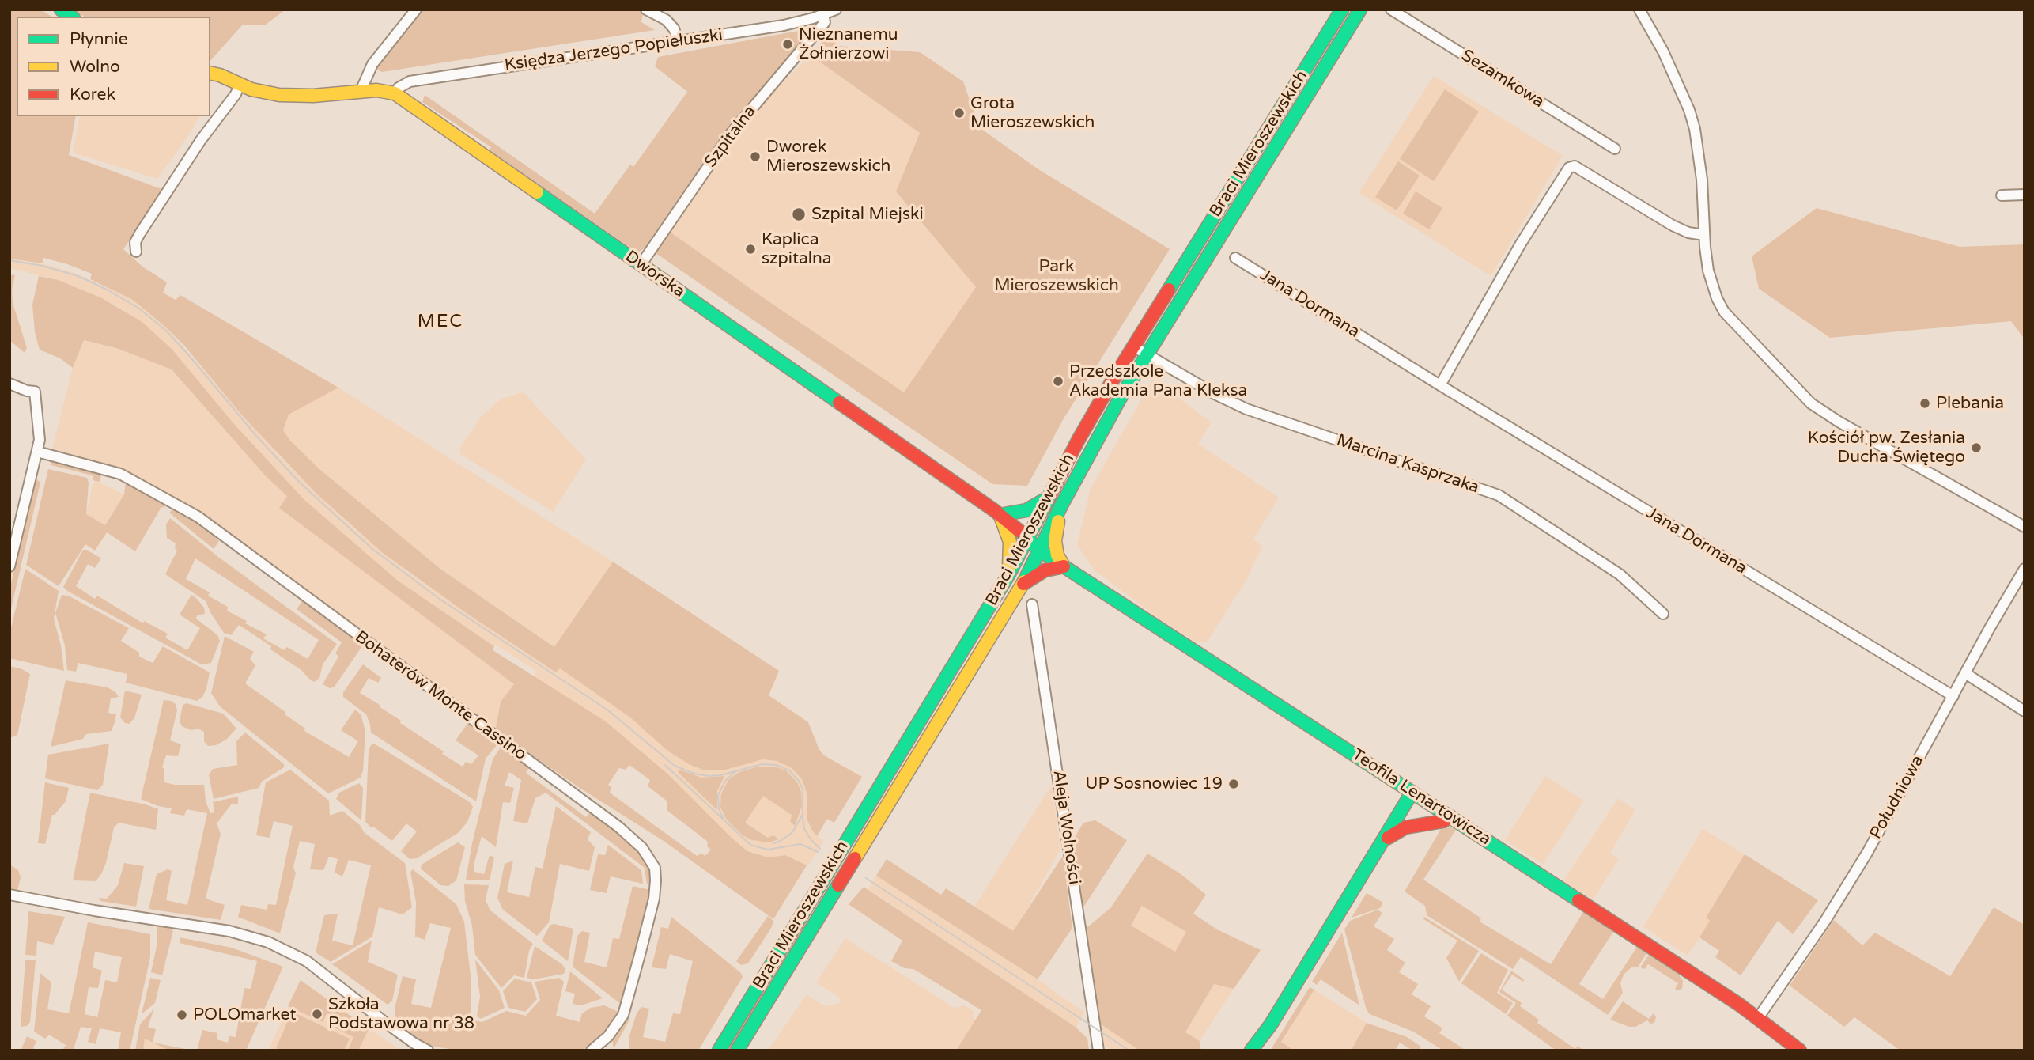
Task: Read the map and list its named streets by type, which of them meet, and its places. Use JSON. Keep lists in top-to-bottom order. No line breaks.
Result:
{"streets":{"street":["Księdza Jerzego Popiełuszki","Sezamkowa","Szpitalna","Braci Mieroszewskich","Dworska","Jana Dormana","Marcina Kasprzaka","Bohaterów Monte Cassino","Teofila Lenartowicza","Południowa","Aleja Wolności"]},"crossings":[["Księdza Jerzego Popiełuszki","Szpitalna"],["Księdza Jerzego Popiełuszki","Dworska"],["Szpitalna","Dworska"],["Braci Mieroszewskich","Dworska"],["Braci Mieroszewskich","Marcina Kasprzaka"],["Braci Mieroszewskich","Teofila Lenartowicza"],["Dworska","Teofila Lenartowicza"],["Jana Dormana","Południowa"],["Teofila Lenartowicza","Południowa"]],"districts":["MEC"],"parks":["Park Mieroszewskich"],"places":["Nieznanemu Żołnierzowi","Grota Mieroszewskich","Dworek Mieroszewskich","Szpital Miejski","Kaplica szpitalna","Przedszkole Akademia Pana Kleksa","Plebania","Kościół pw. Zesłania Ducha Świętego","UP Sosnowiec 19","Szkoła Podstawowa nr 38","POLOmarket"],"legend":["Płynnie","Wolno","Korek"]}
